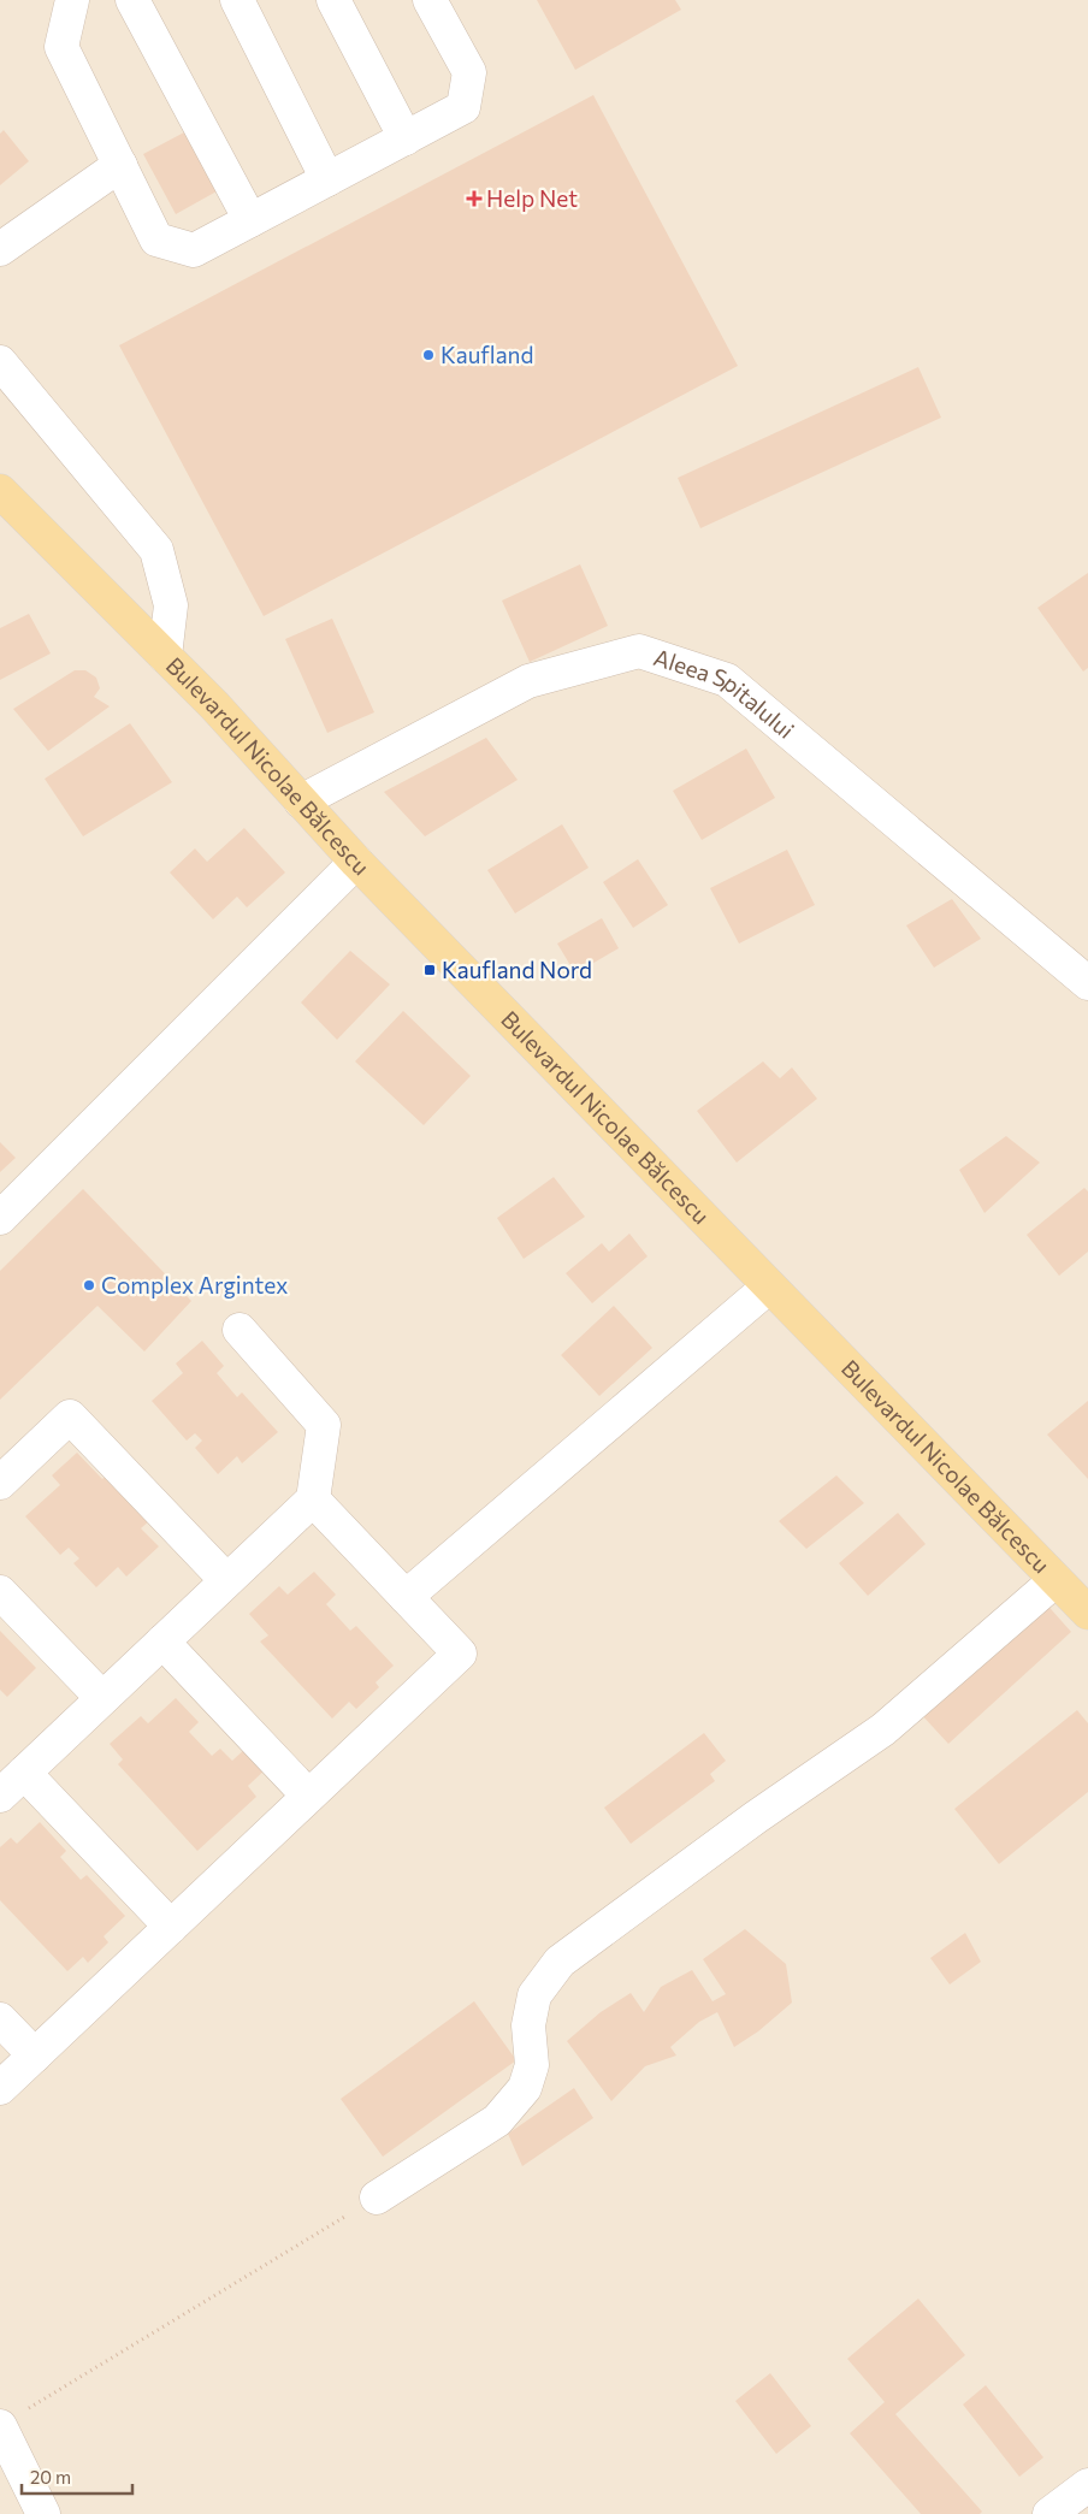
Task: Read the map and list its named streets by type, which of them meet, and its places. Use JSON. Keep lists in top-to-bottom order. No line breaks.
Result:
{"streets":{"main road":["Bulevardul Nicolae Bălcescu"],"street":["Aleea Spitalului"]},"crossings":[["Aleea Spitalului","Bulevardul Nicolae Bălcescu"]],"places":{"health":["Help Net"],"other":["Kaufland","Complex Argintex"],"transit":["Kaufland Nord"]},"scale_bar":"20 m"}
